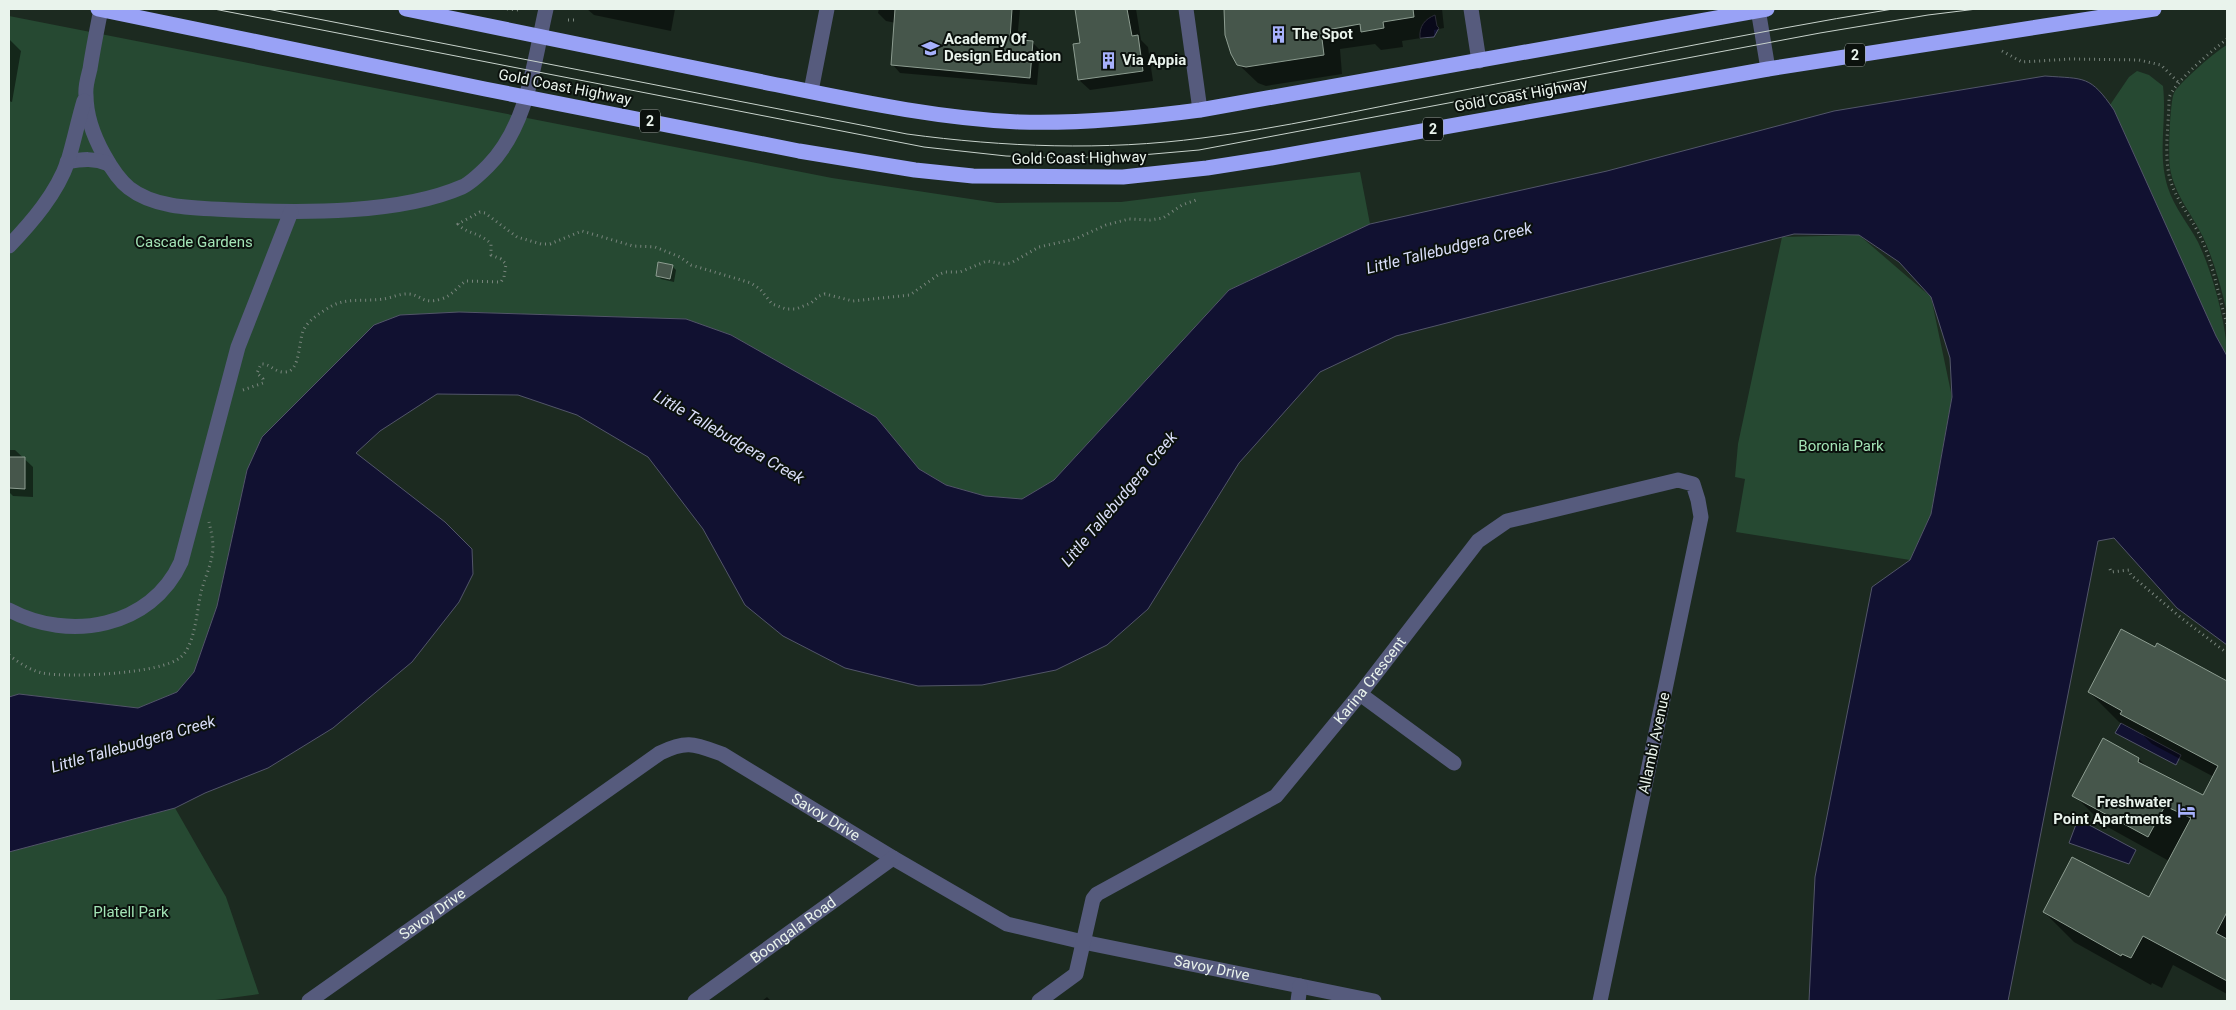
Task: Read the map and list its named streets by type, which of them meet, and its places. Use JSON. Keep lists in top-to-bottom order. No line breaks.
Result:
{"streets":{"highway":["2","Gold Coast Highway"],"street":["Karina Crescent","Allambi Avenue","Savoy Drive","Boongala Road"]},"crossings":[["Karina Crescent","Allambi Avenue"],["Karina Crescent","Savoy Drive"],["Savoy Drive","Boongala Road"]],"water":["Little Tallebudgera Creek"],"parks":["Cascade Gardens","Boronia Park","Platell Park"],"places":{"building":["The Spot","Via Appia"],"school or university":["Academy Of Design Education"],"hotel":["Freshwater Point Apartments"]}}
